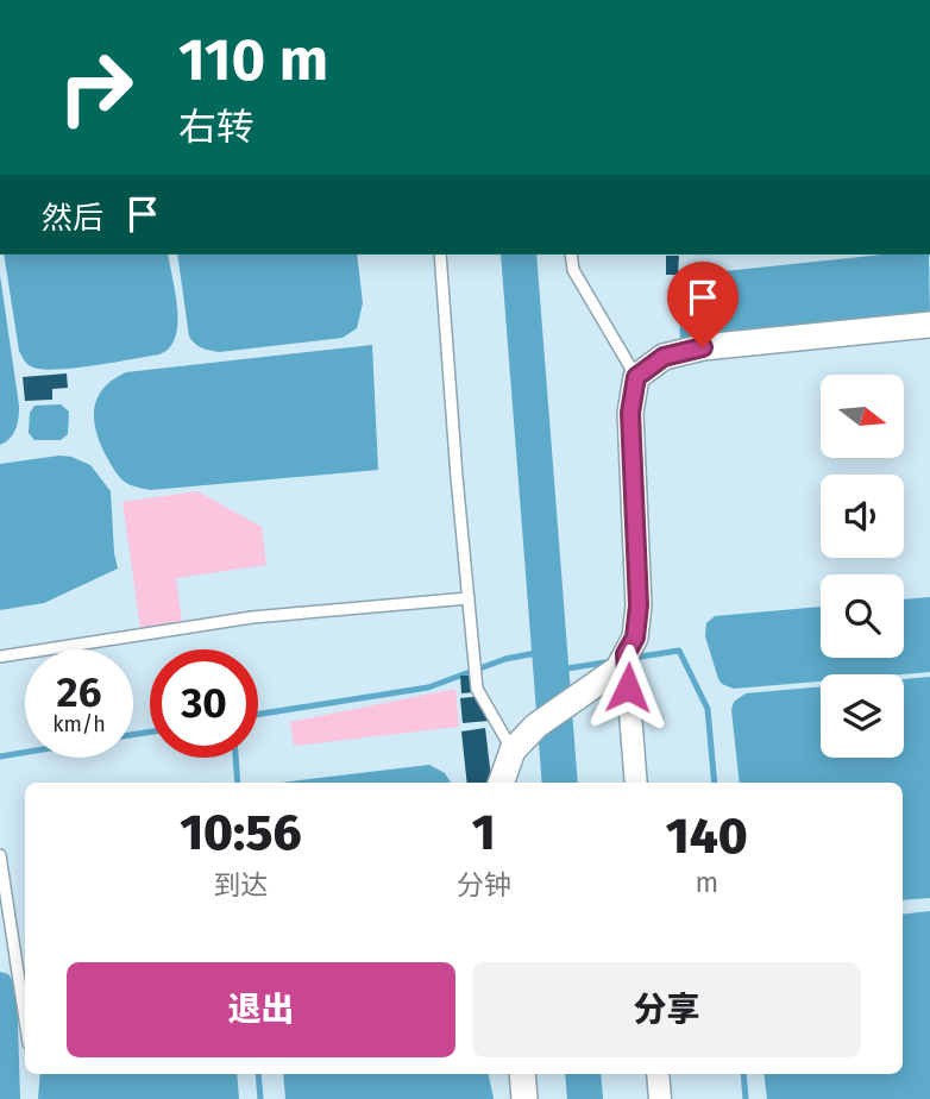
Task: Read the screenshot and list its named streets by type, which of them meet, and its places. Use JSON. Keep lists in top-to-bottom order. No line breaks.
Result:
{"north":"right","page":{"turn":["110 m","右转"],"then":"然后","speed":"26 km/h","limit":"30","eta":["10:56","到达","1","分钟","140","m"],"buttons":["退出","分享"]}}
